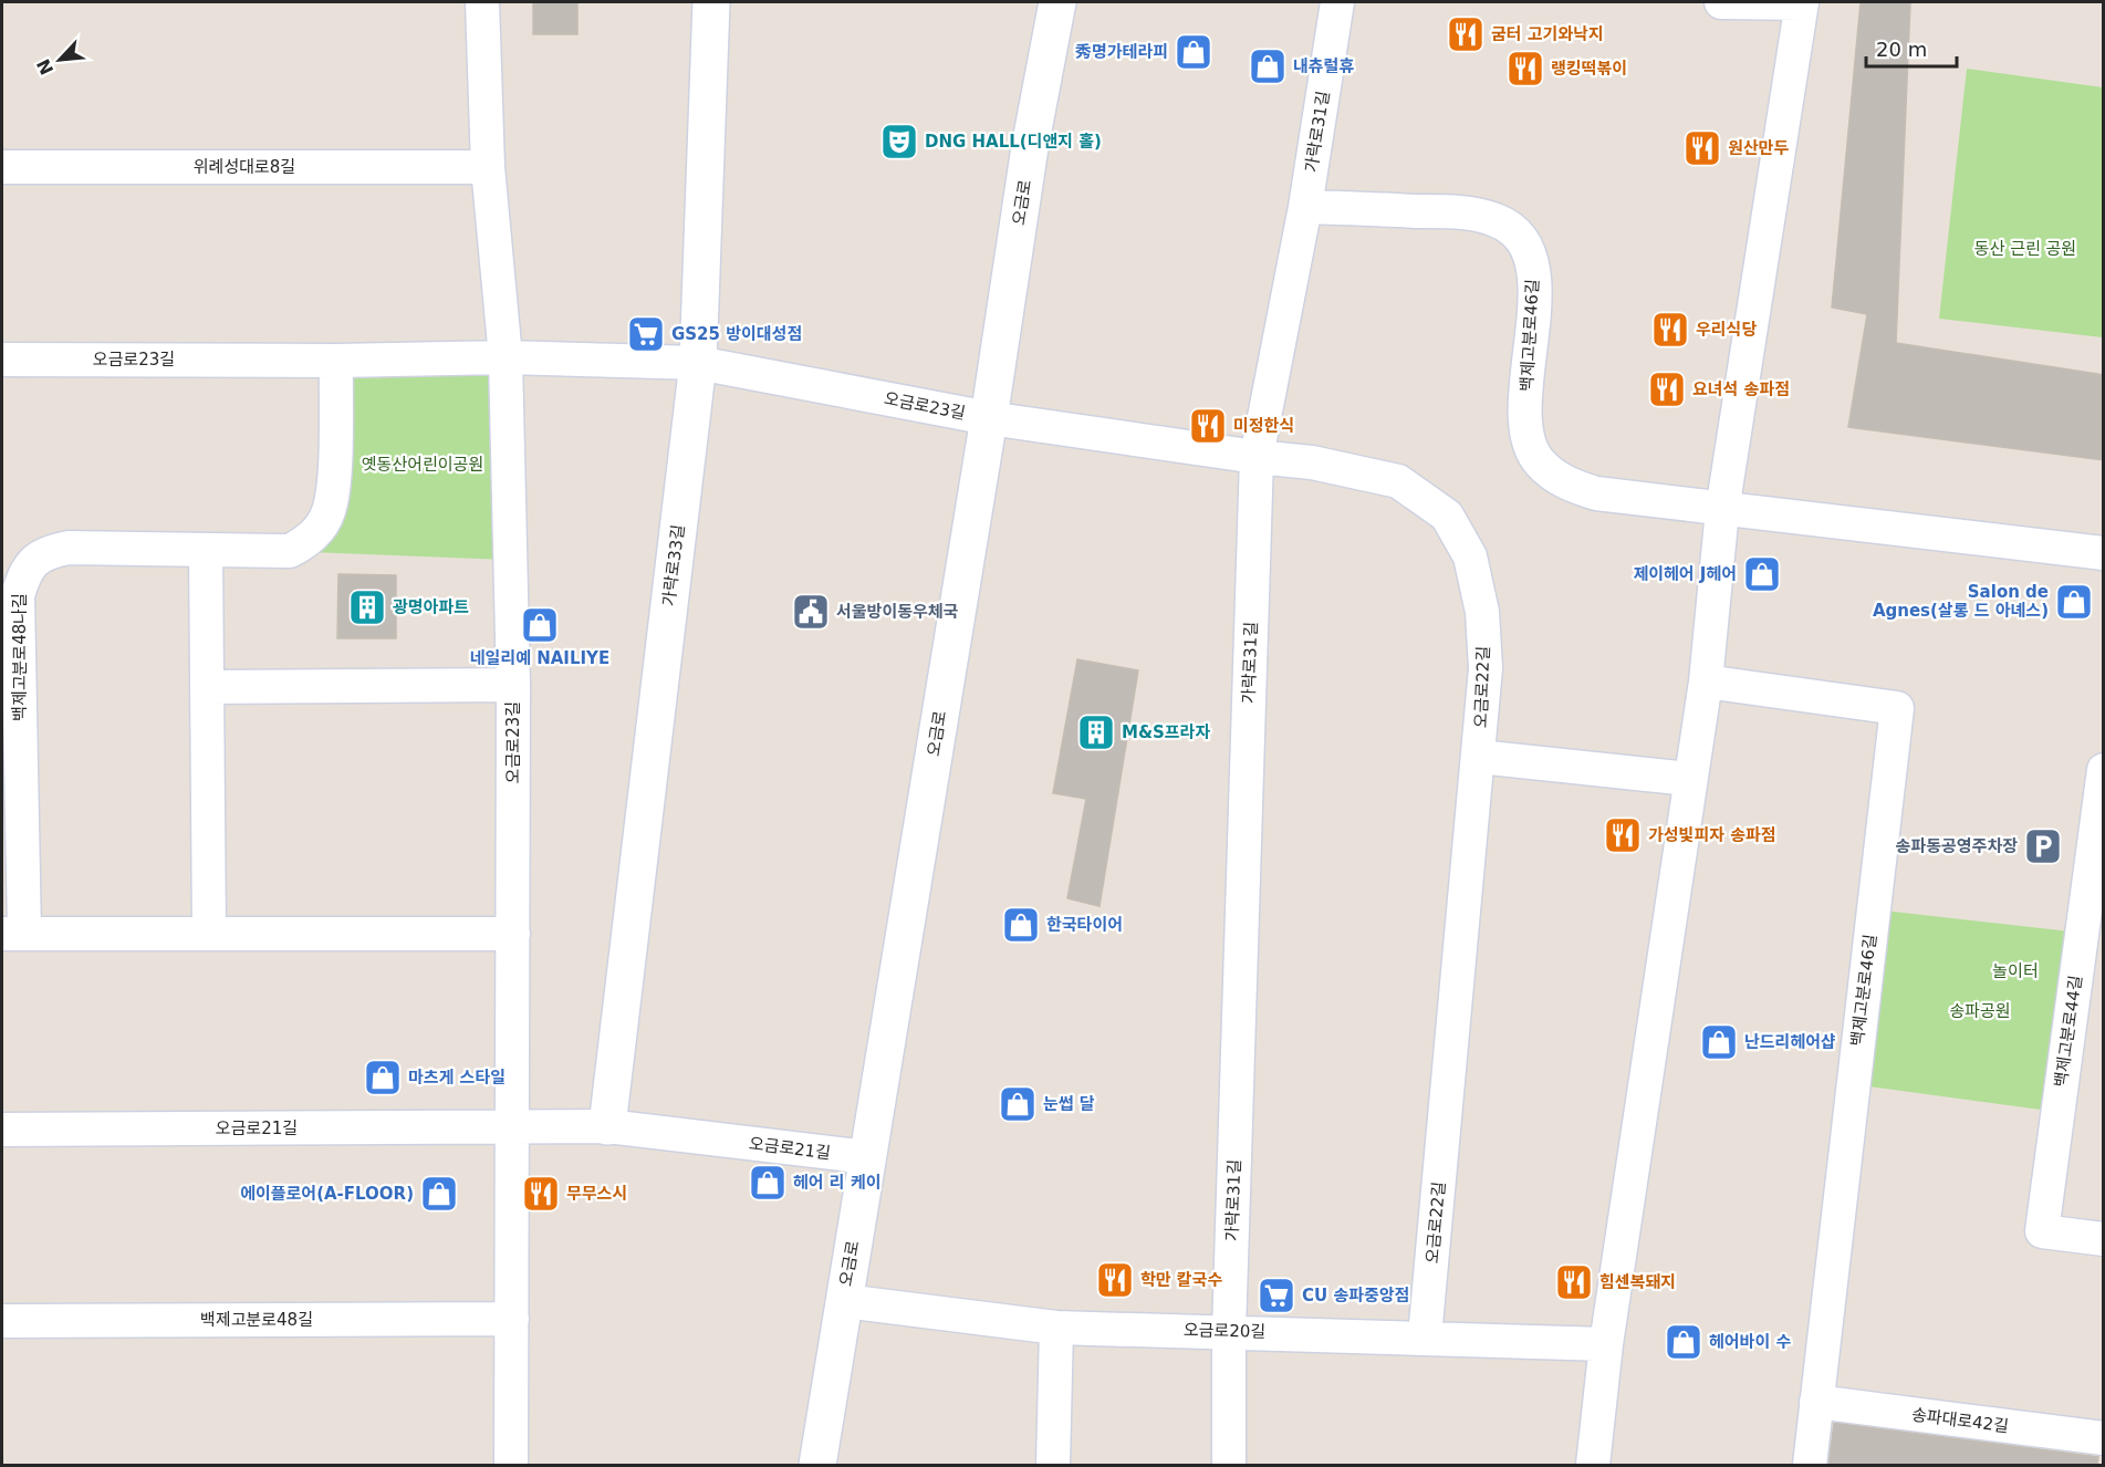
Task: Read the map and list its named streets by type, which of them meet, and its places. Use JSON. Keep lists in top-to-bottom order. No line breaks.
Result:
{"streets":{"main road":["오금로","가락로33길"],"street":["가락로31길","위례성대로8길","백제고분로46길","오금로23길","백제고분로48나길","오금로22길","백제고분로44길","오금로21길","백제고분로48길","오금로20길","송파대로42길"]},"crossings":[["가락로31길","백제고분로46길"],["가락로31길","오금로22길"],["가락로31길","오금로20길"],["위례성대로8길","오금로23길"],["오금로","오금로23길"],["오금로","오금로22길"],["오금로","오금로21길"],["오금로","오금로20길"],["백제고분로46길","송파대로42길"],["오금로23길","가락로33길"],["오금로23길","백제고분로48나길"],["오금로23길","오금로22길"],["오금로23길","오금로21길"],["가락로33길","오금로21길"],["오금로22길","오금로20길"]],"parks":["동산 근린 공원","옛동산어린이공원","놀이터","송파공원"],"places":{"restaurant":["굼터 고기와낙지","랭킹떡볶이","원산만두","우리식당","요녀석 송파점","미정한식","가성빛피자 송파점","무무스시","학만 칼국수","힘센복돼지"],"shop":["秀명가테라피","내츄럴휴","제이헤어 J헤어","Salon de Agnes(살롱 드 아녜스)","네일리예 NAILIYE","한국타이어","난드리헤어샵","마츠게 스타일","눈썹 달","헤어 리 케이","에이플로어(A-FLOOR)","헤어바이 수"],"theatre":["DNG HALL(디앤지 홀)"],"supermarket":["GS25 방이대성점","CU 송파중앙점"],"building":["광명아파트","M&S프라자"],"public building":["서울방이동우체국"],"parking":["송파동공영주차장"]},"scale_bar":"20 m","north":"bottom left"}
